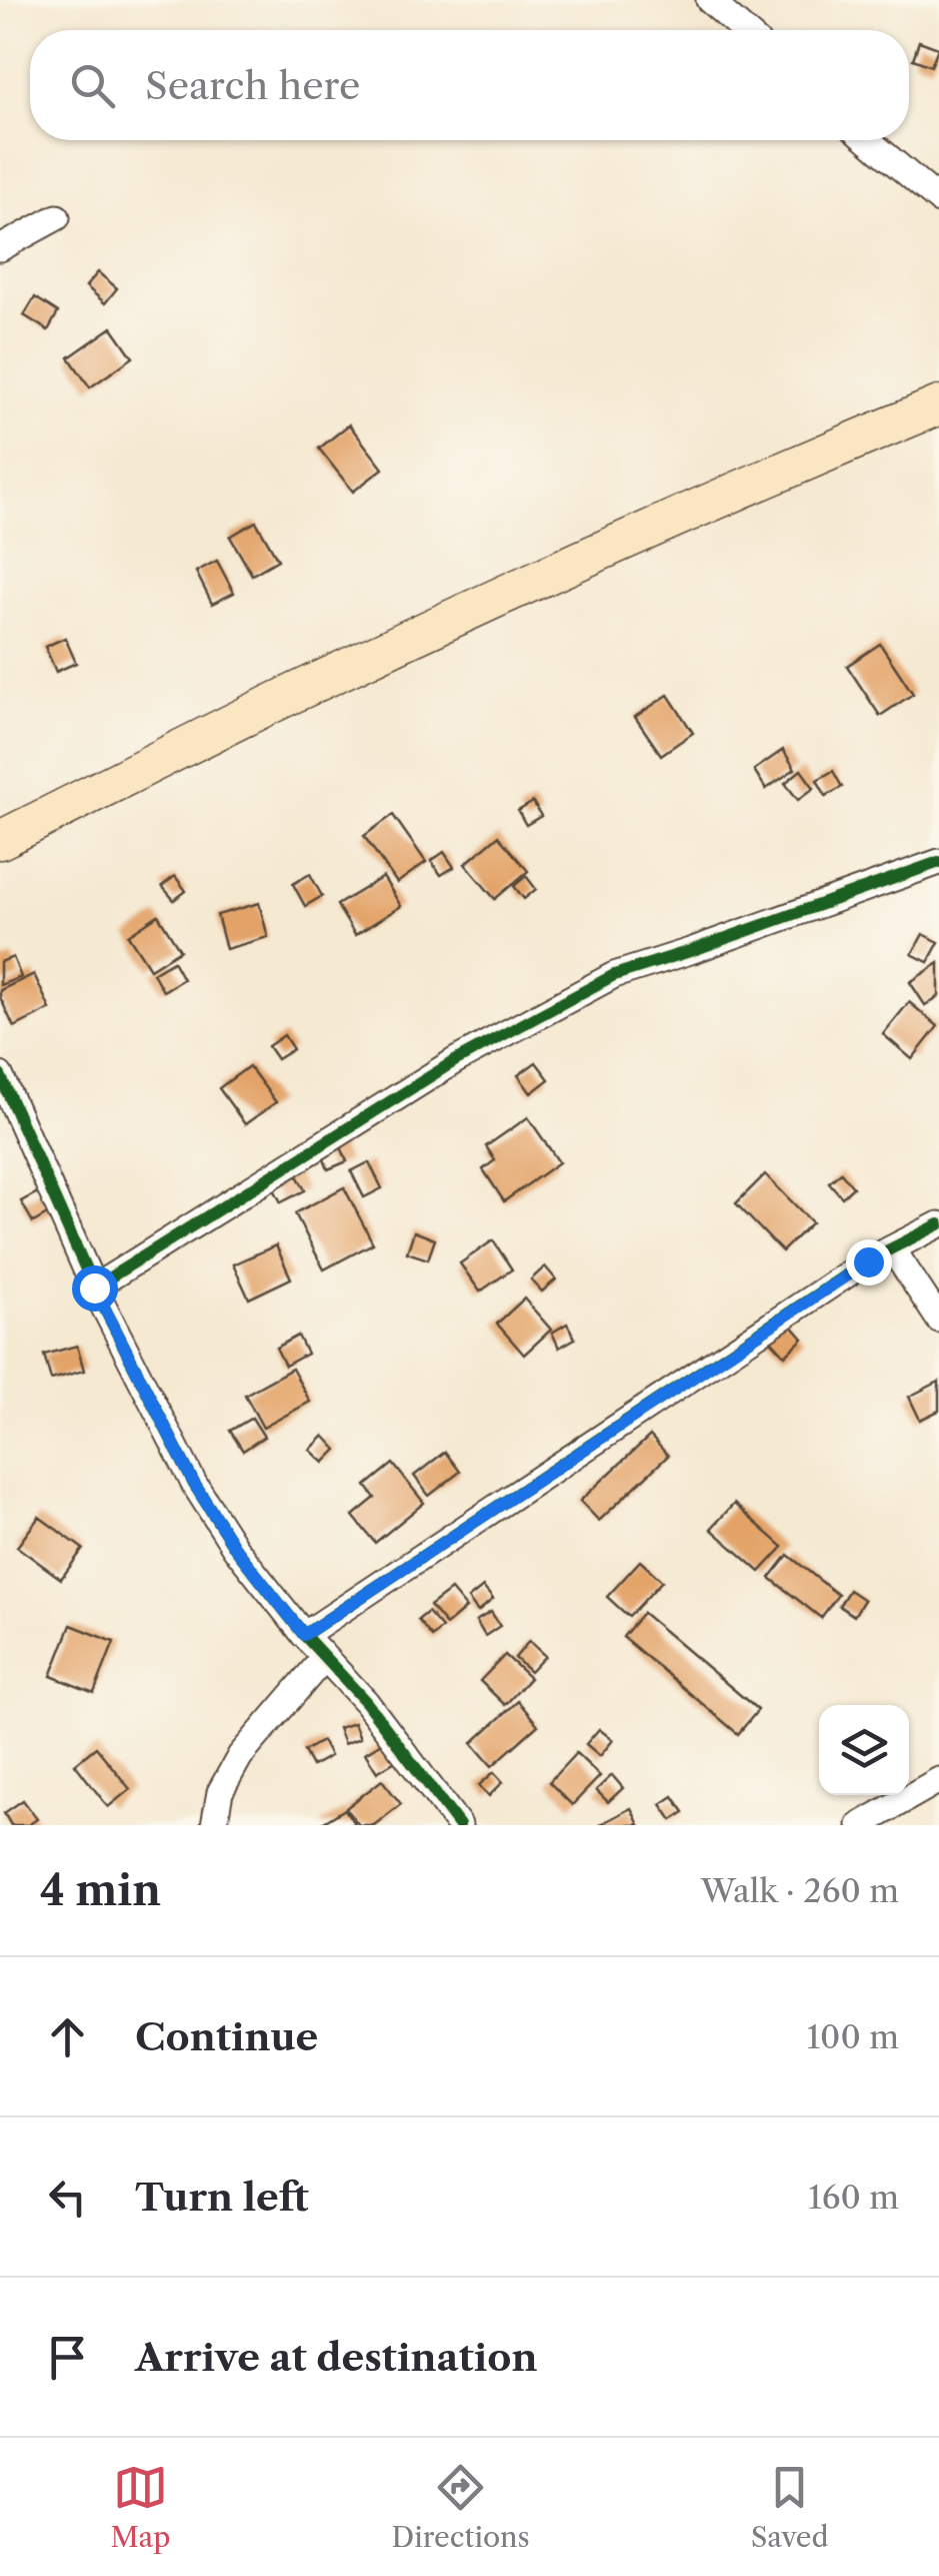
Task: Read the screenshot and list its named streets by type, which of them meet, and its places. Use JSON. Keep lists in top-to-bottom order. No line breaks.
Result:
{"page":{"search":"Search here","heading":["4 min","Walk · 260 m"],"list":[["Continue","100 m"],["Turn left","160 m"],"Arrive at destination"],"nav":["Map","Directions","Saved"]}}
